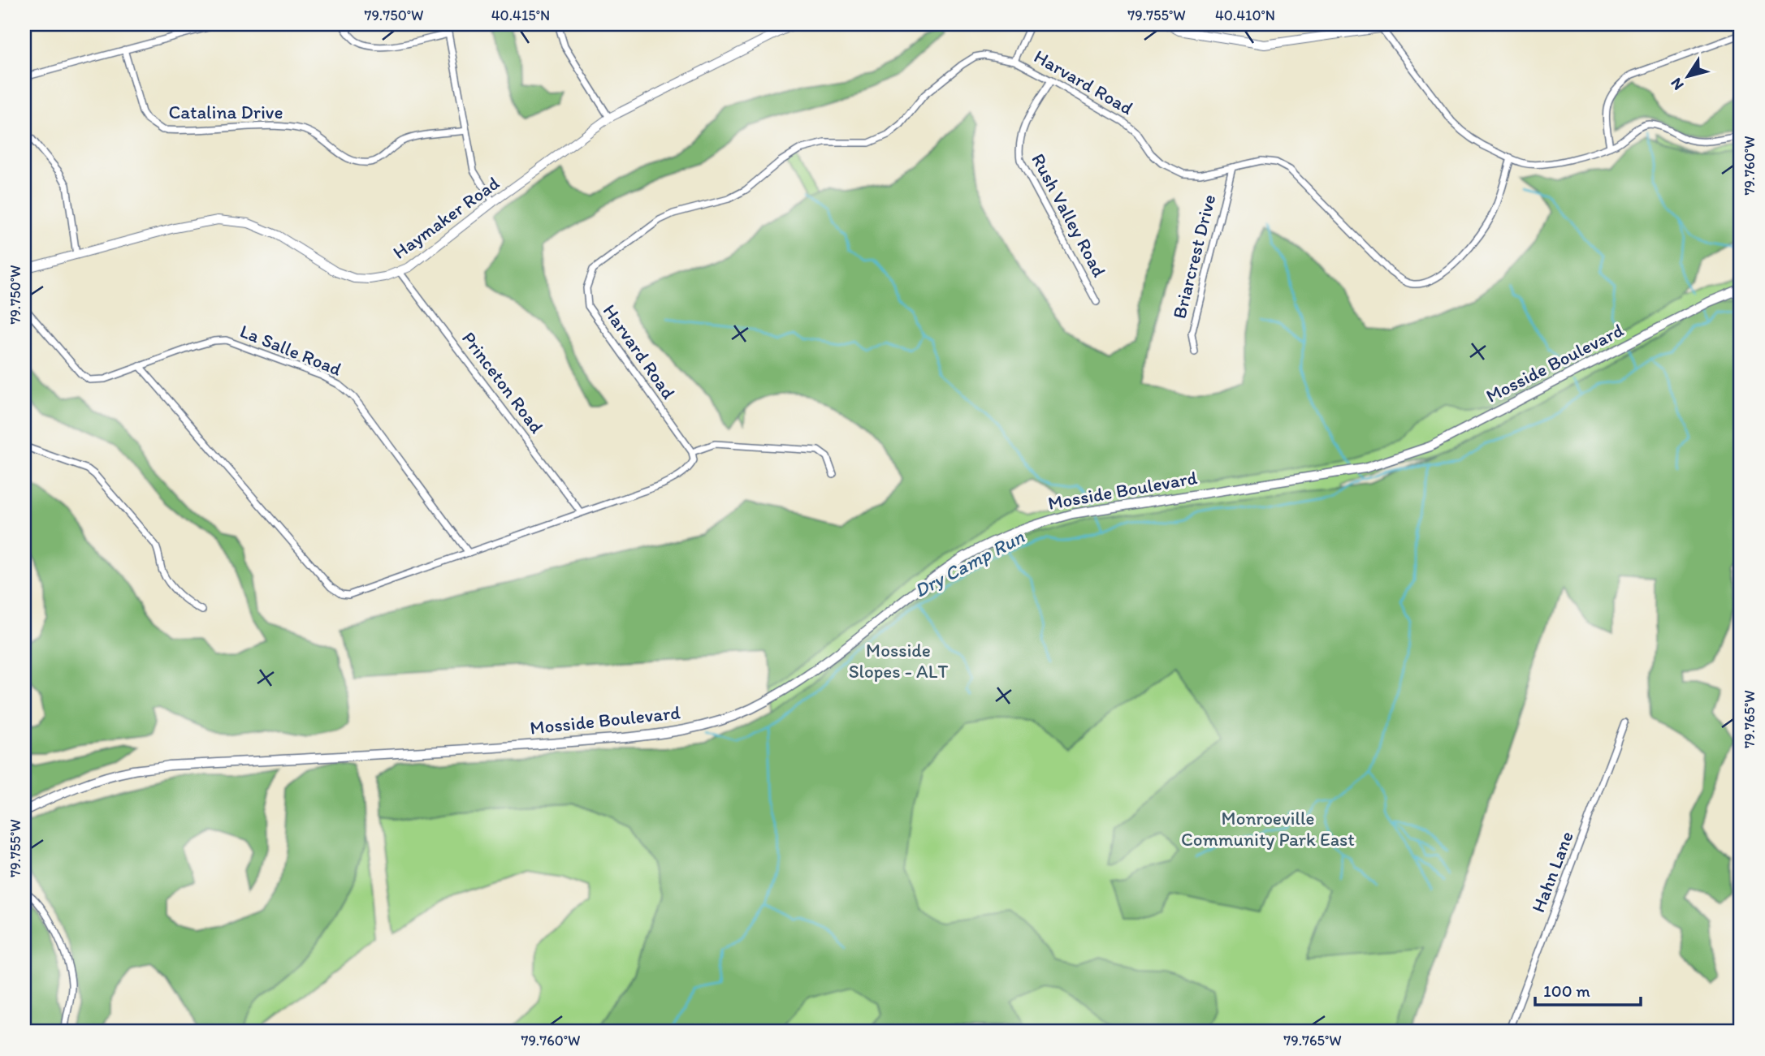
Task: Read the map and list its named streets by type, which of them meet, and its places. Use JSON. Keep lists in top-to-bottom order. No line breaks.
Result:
{"streets":{"main road":["Haymaker Road","Mosside Boulevard"],"street":["Harvard Road","Catalina Drive","Rush Valley Road","Briarcrest Drive","La Salle Road","Princeton Road","Hahn Lane"]},"crossings":[["Harvard Road","Rush Valley Road"],["Harvard Road","Briarcrest Drive"],["Haymaker Road","Princeton Road"]],"water":["Dry Camp Run"],"parks":["Mosside Slopes - ALT","Monroeville Community Park East"],"scale_bar":"100 m","north":"bottom left","coordinates":["79.750°W","40.415°N","79.755°W","40.410°N","79.760°W","79.765°W"]}
